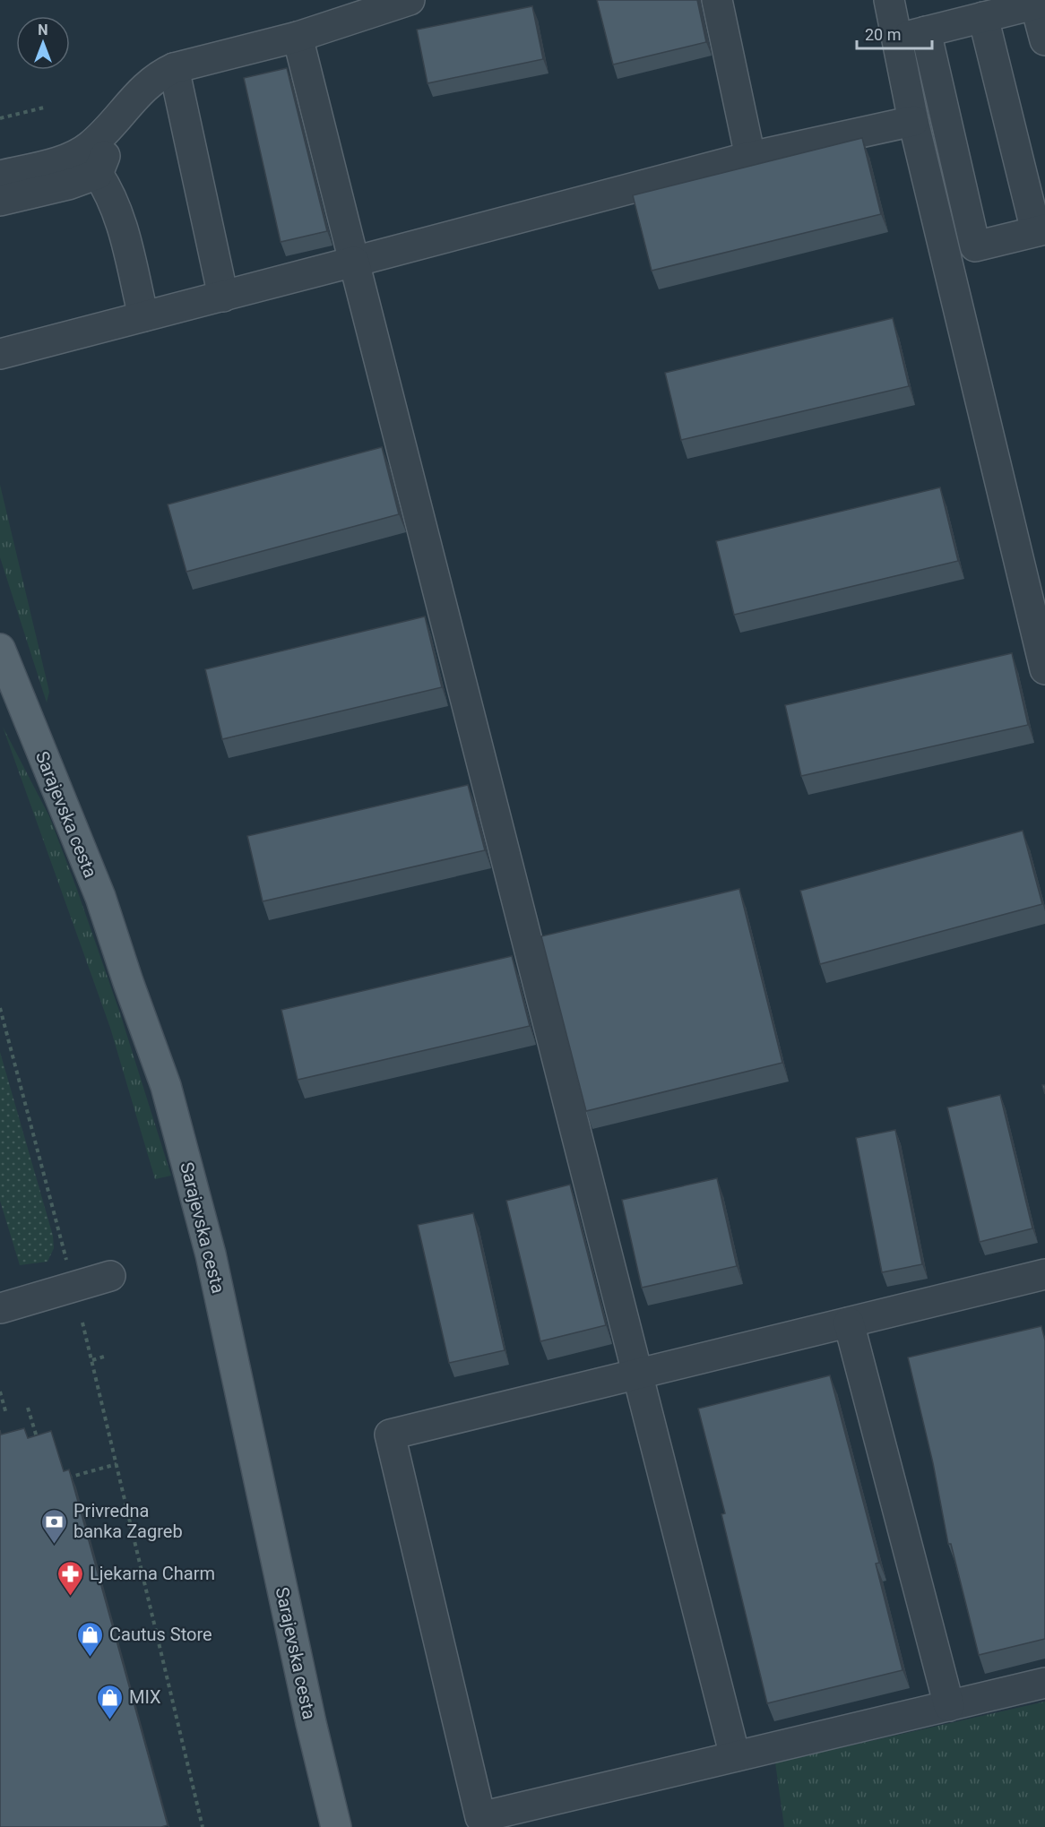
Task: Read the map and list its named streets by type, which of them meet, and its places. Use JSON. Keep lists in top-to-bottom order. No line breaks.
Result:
{"streets":{"main road":["Sarajevska cesta"]},"places":{"bank":["Privredna banka Zagreb"],"pharmacy":["Ljekarna Charm"],"shop":["Cautus Store","MIX"]},"scale_bar":"20 m","north":"top"}
